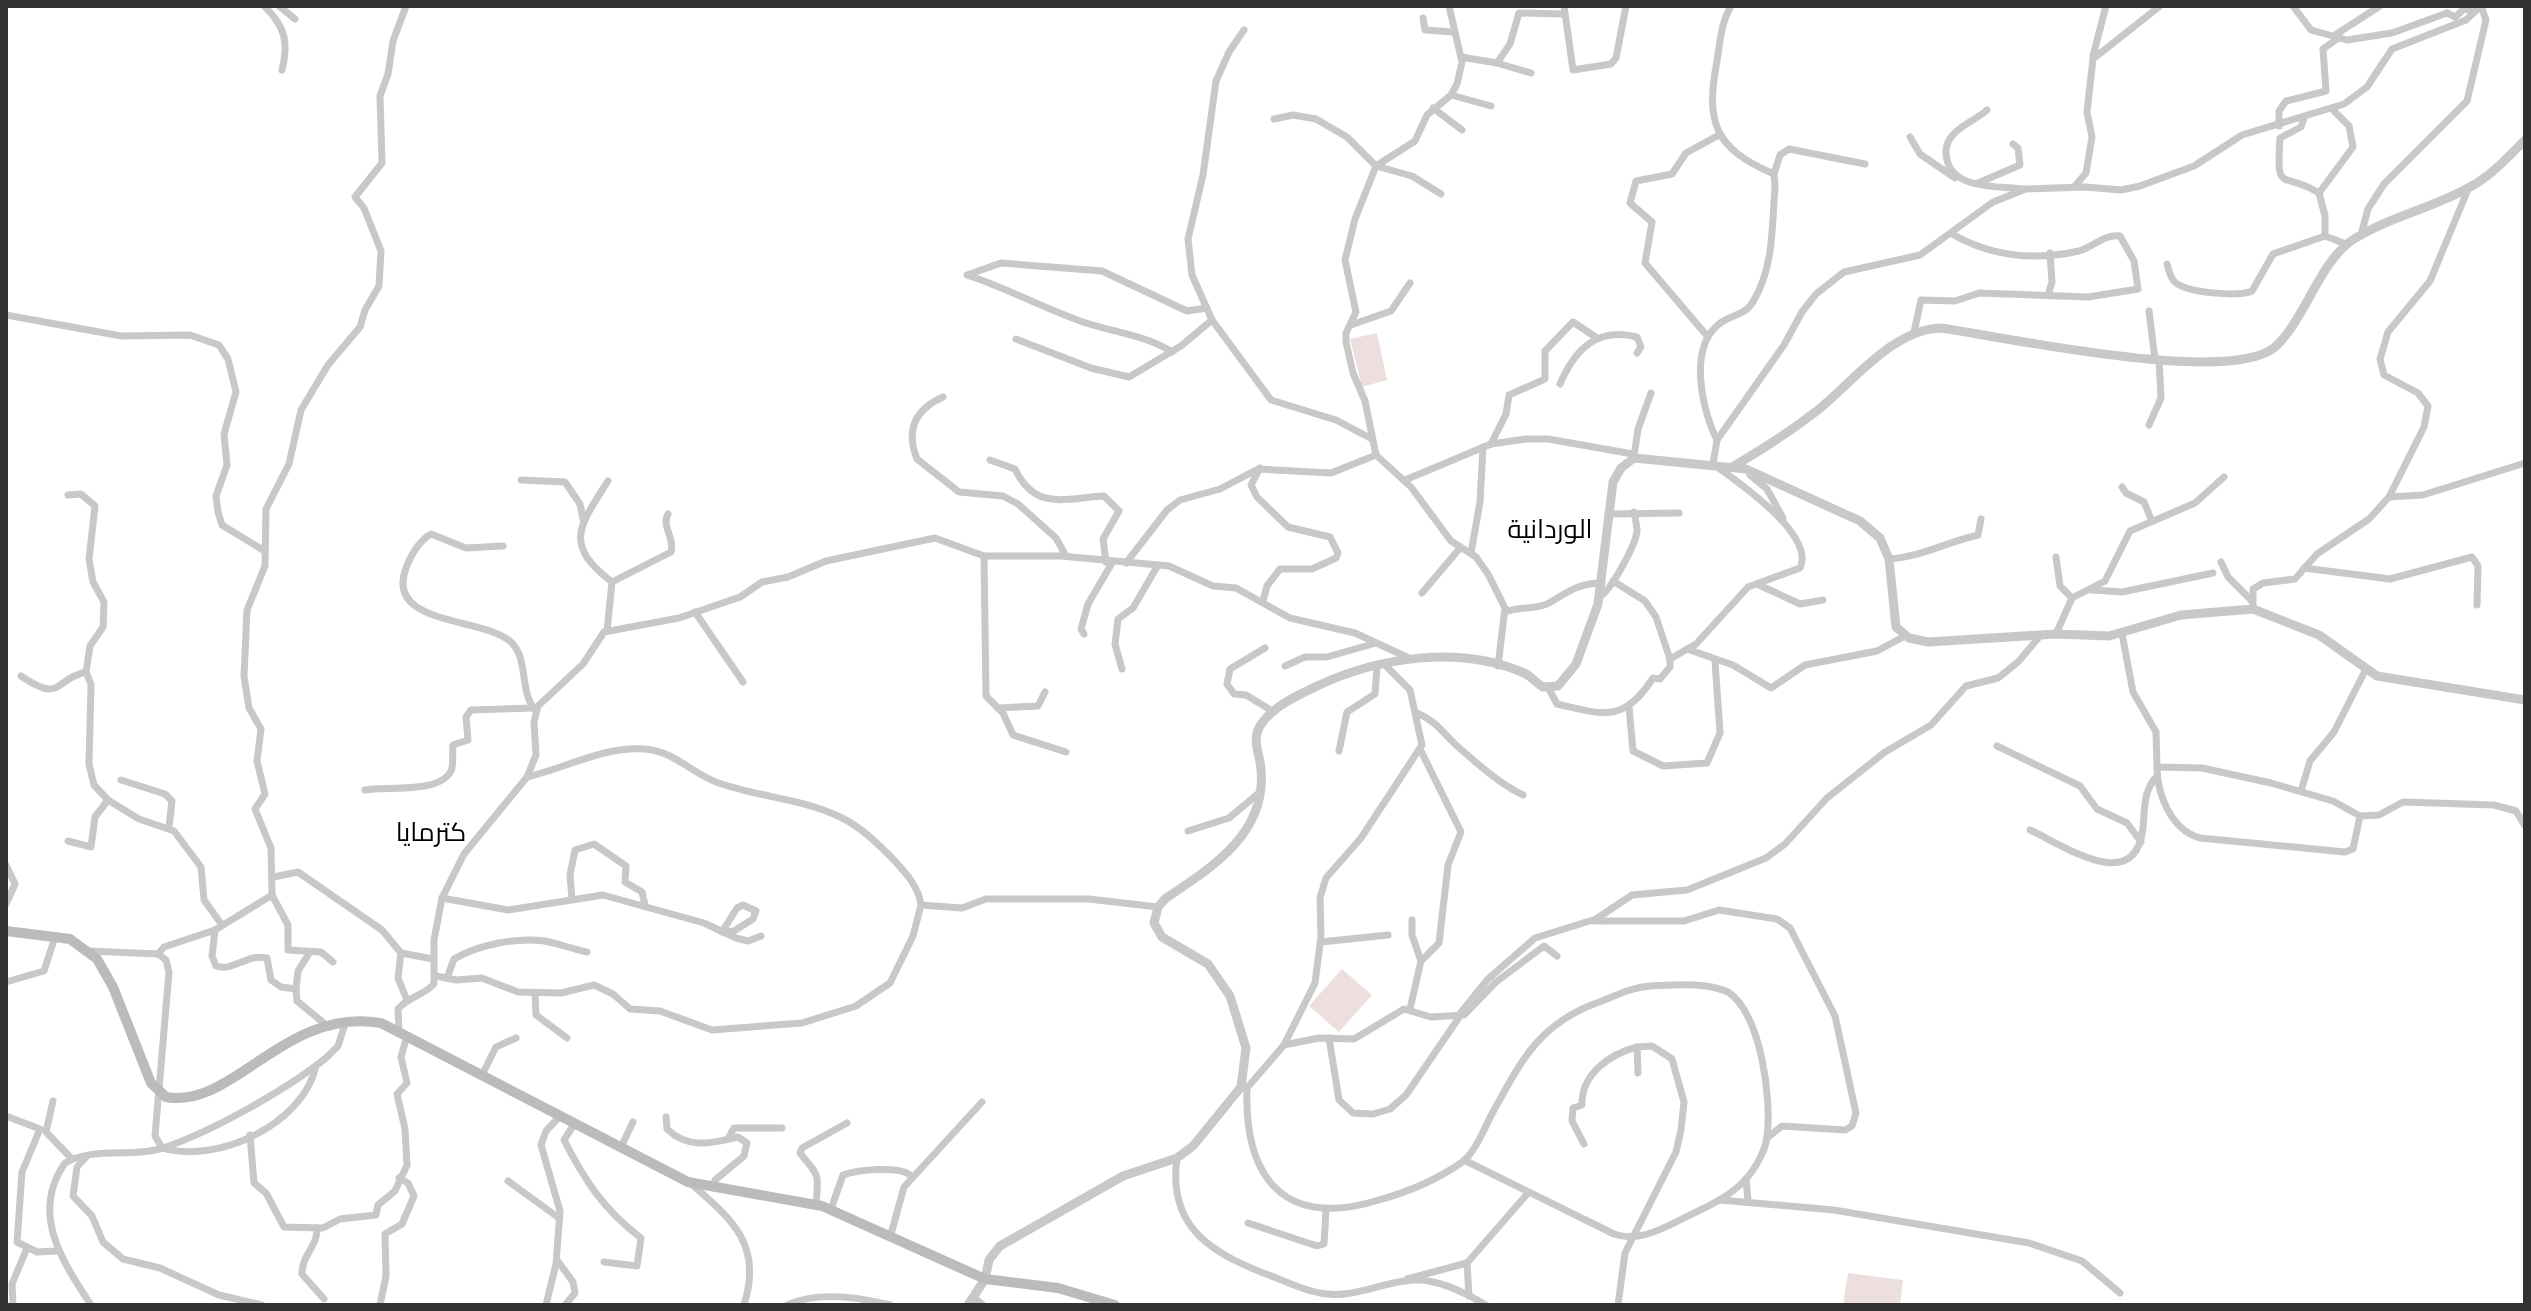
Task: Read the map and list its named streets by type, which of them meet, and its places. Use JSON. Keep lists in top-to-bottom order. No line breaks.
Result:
{"districts":["الوردانية","كترمايا"]}
